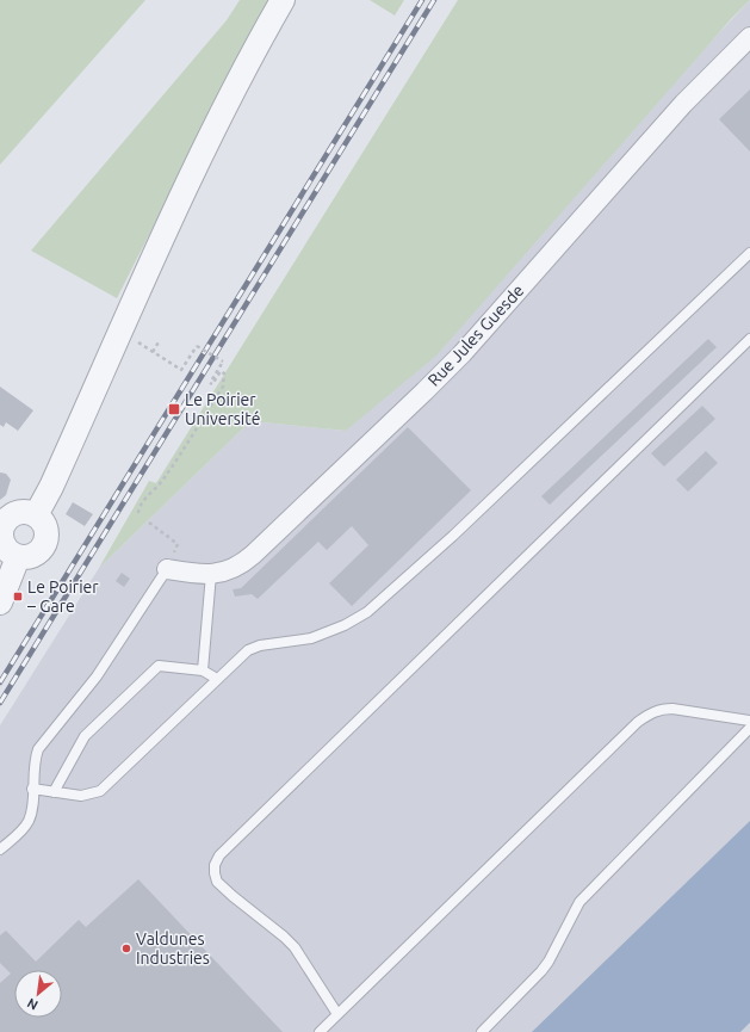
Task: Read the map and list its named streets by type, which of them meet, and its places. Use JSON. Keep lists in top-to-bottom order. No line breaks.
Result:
{"streets":{"street":["Rue Jules Guesde"]},"places":{"transit":["Le Poirier Université","Le Poirier – Gare"],"other":["Valdunes Industries"]},"north":"bottom left"}
